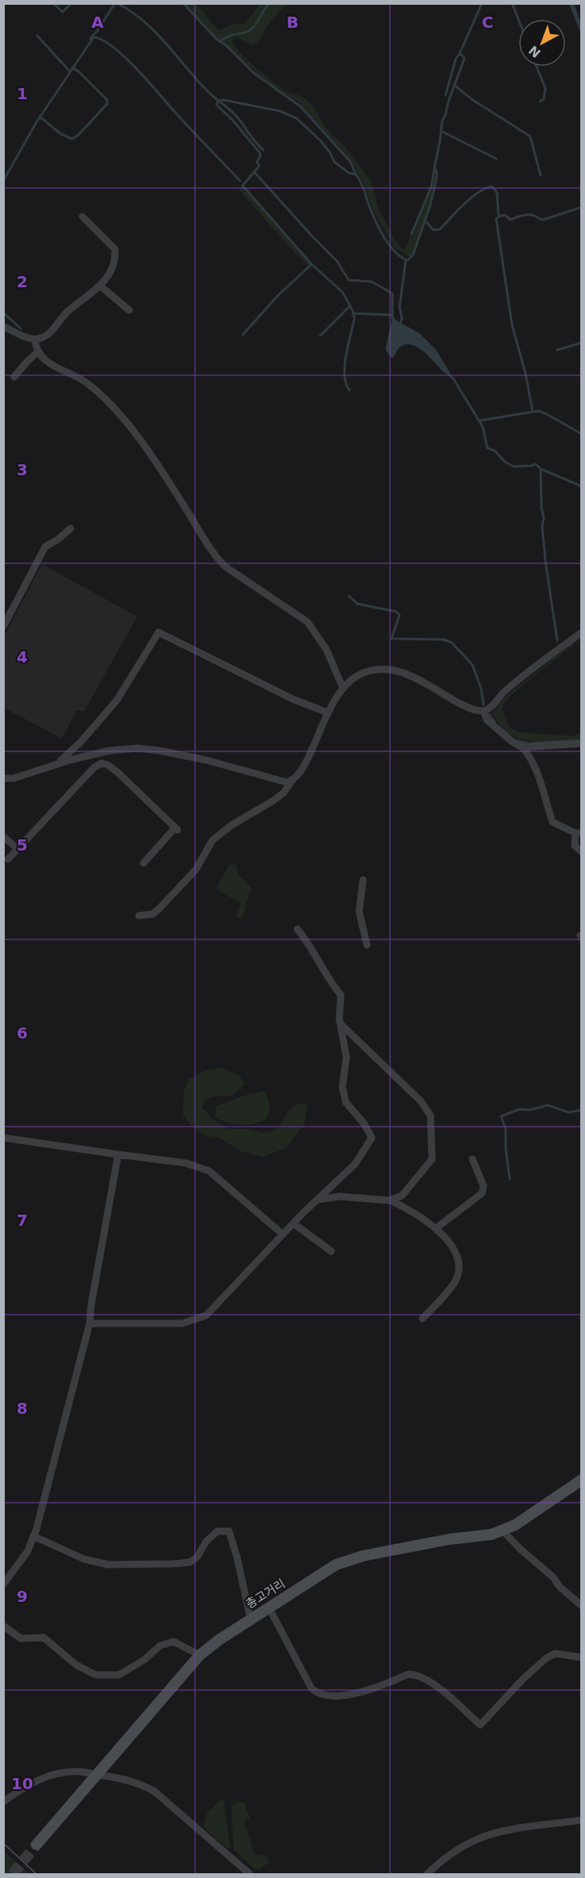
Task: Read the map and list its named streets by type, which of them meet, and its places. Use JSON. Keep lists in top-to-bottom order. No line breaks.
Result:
{"streets":{"street":["총고거리"]},"north":"bottom left","grid":{"columns":["A","B","C"],"rows":["1","2","3","4","5","6","7","8","9","10"]}}
